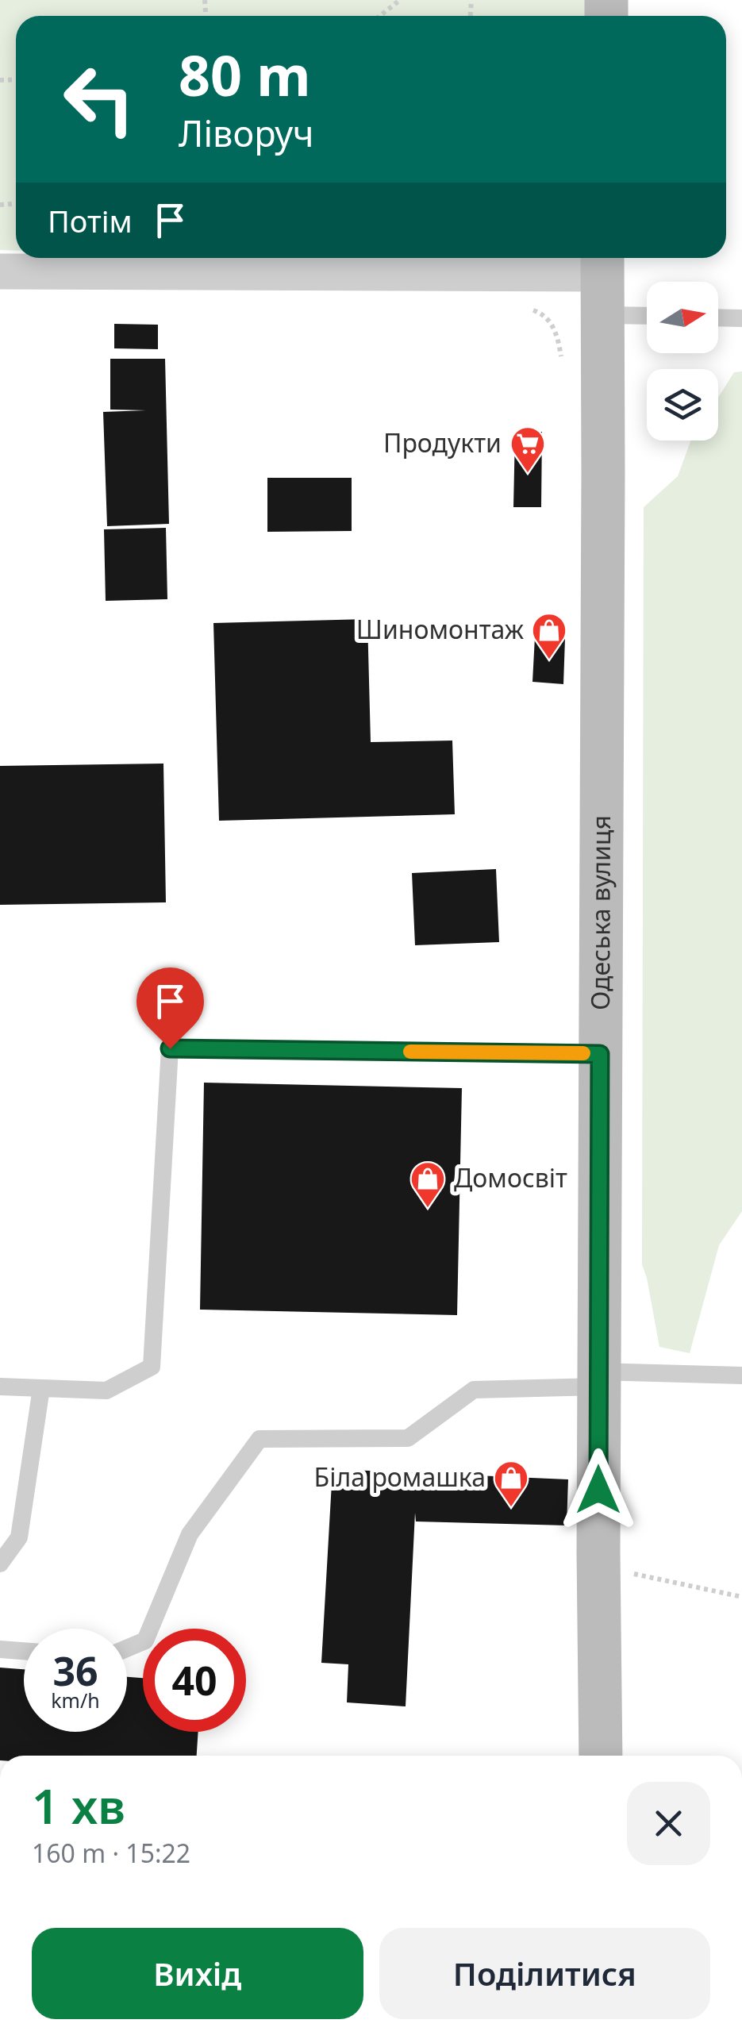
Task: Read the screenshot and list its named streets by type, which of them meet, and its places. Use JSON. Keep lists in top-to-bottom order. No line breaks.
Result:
{"streets":{"street":["Одеська вулиця"]},"places":{"supermarket":["Продукти"],"shop":["Шиномонтаж","Домосвіт","Біла ромашка"]},"north":"right","page":{"turn":["80 m","Ліворуч"],"then":"Потім","speed":"36 km/h","limit":"40","heading":["1 хв","160 m · 15:22"],"buttons":["Вихід","Поділитися"]}}
